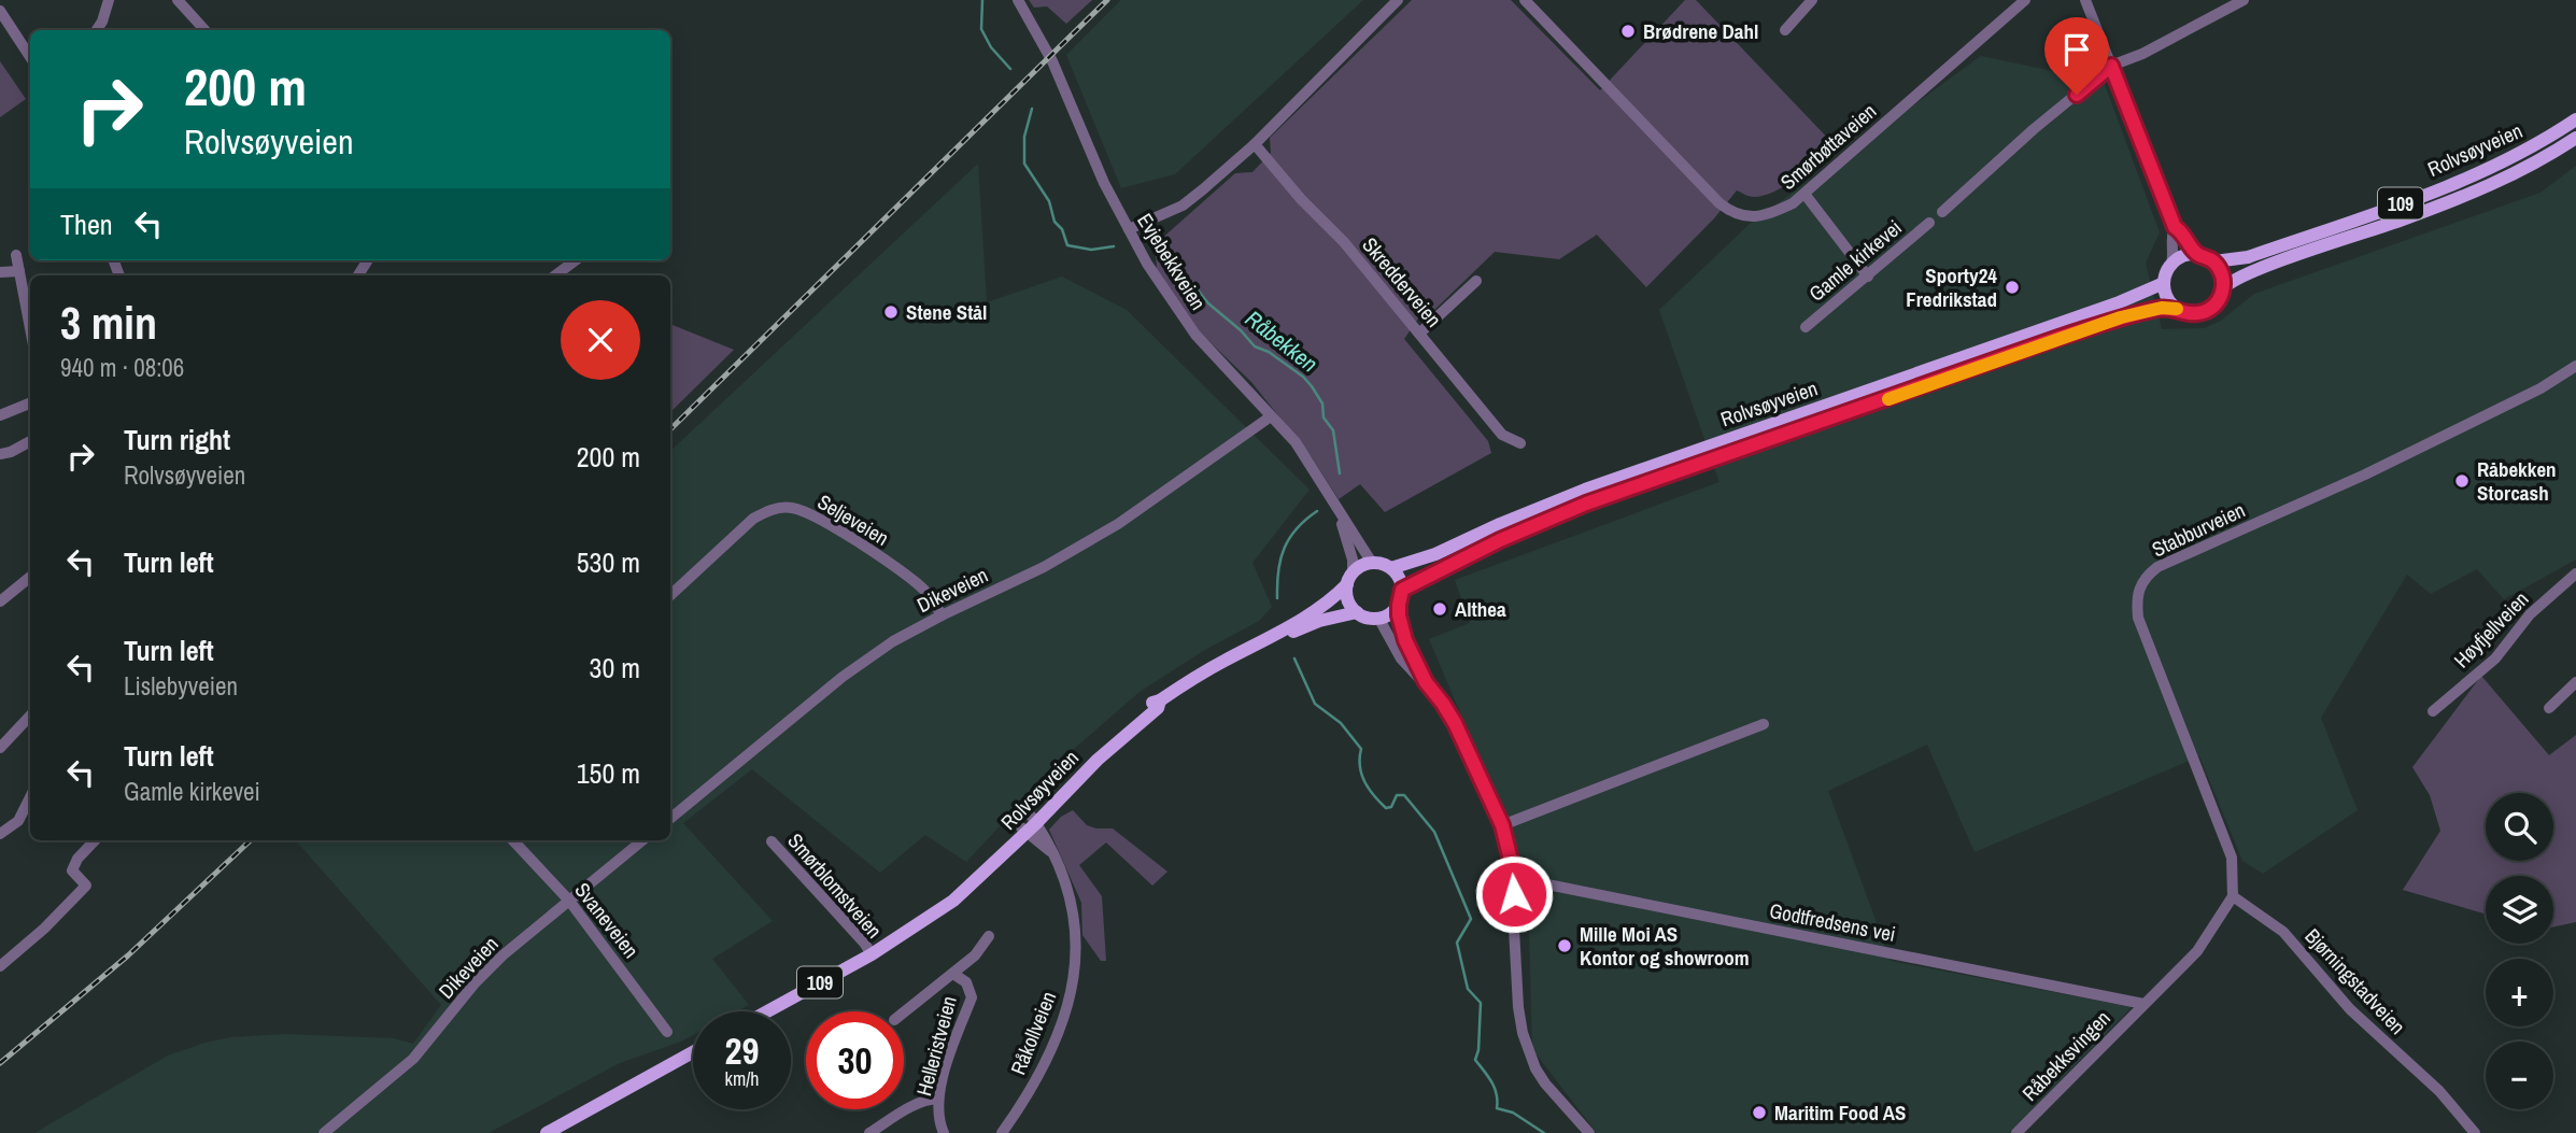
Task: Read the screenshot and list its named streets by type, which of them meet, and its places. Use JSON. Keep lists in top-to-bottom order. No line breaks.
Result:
{"streets":{"main road":["Rolvsøyveien","109"],"street":["Smørbøttaveien","Gamle kirkevei","Evjebekkveien","Skredderveien","Seljeveien","Stabburveien","Dikeveien","Høyfjellveien","Smørblomstveien","Svaneveien","Godtfredsens vei","Bjørningstadveien","Råkollveien","Helleristveien","Råbekksvingen"]},"crossings":[["Rolvsøyveien","109"],["Rolvsøyveien","Evjebekkveien"],["Rolvsøyveien","Smørblomstveien"],["Rolvsøyveien","Råkollveien"],["109","Evjebekkveien"],["Evjebekkveien","Dikeveien"],["Seljeveien","Dikeveien"],["Stabburveien","Bjørningstadveien"],["Dikeveien","Svaneveien"],["Godtfredsens vei","Råbekksvingen"]],"water":["Råbekken"],"places":["Brødrene Dahl","Sporty24 Fredrikstad","Stene Stål","Råbekken Storcash","Althea","Mille Moi AS Kontor og showroom","Maritim Food AS"],"page":{"turn":["200 m","Rolvsøyveien"],"then":"Then","heading":["3 min","940 m · 08:06"],"list":[{"name":"Turn right","note":"Rolvsøyveien","value":"200 m"},{"name":"Turn left","value":"530 m"},{"name":"Turn left","note":"Lislebyveien","value":"30 m"},{"name":"Turn left","note":"Gamle kirkevei","value":"150 m"}],"map_buttons":["+","−"],"speed":"29 km/h","limit":"30"}}
